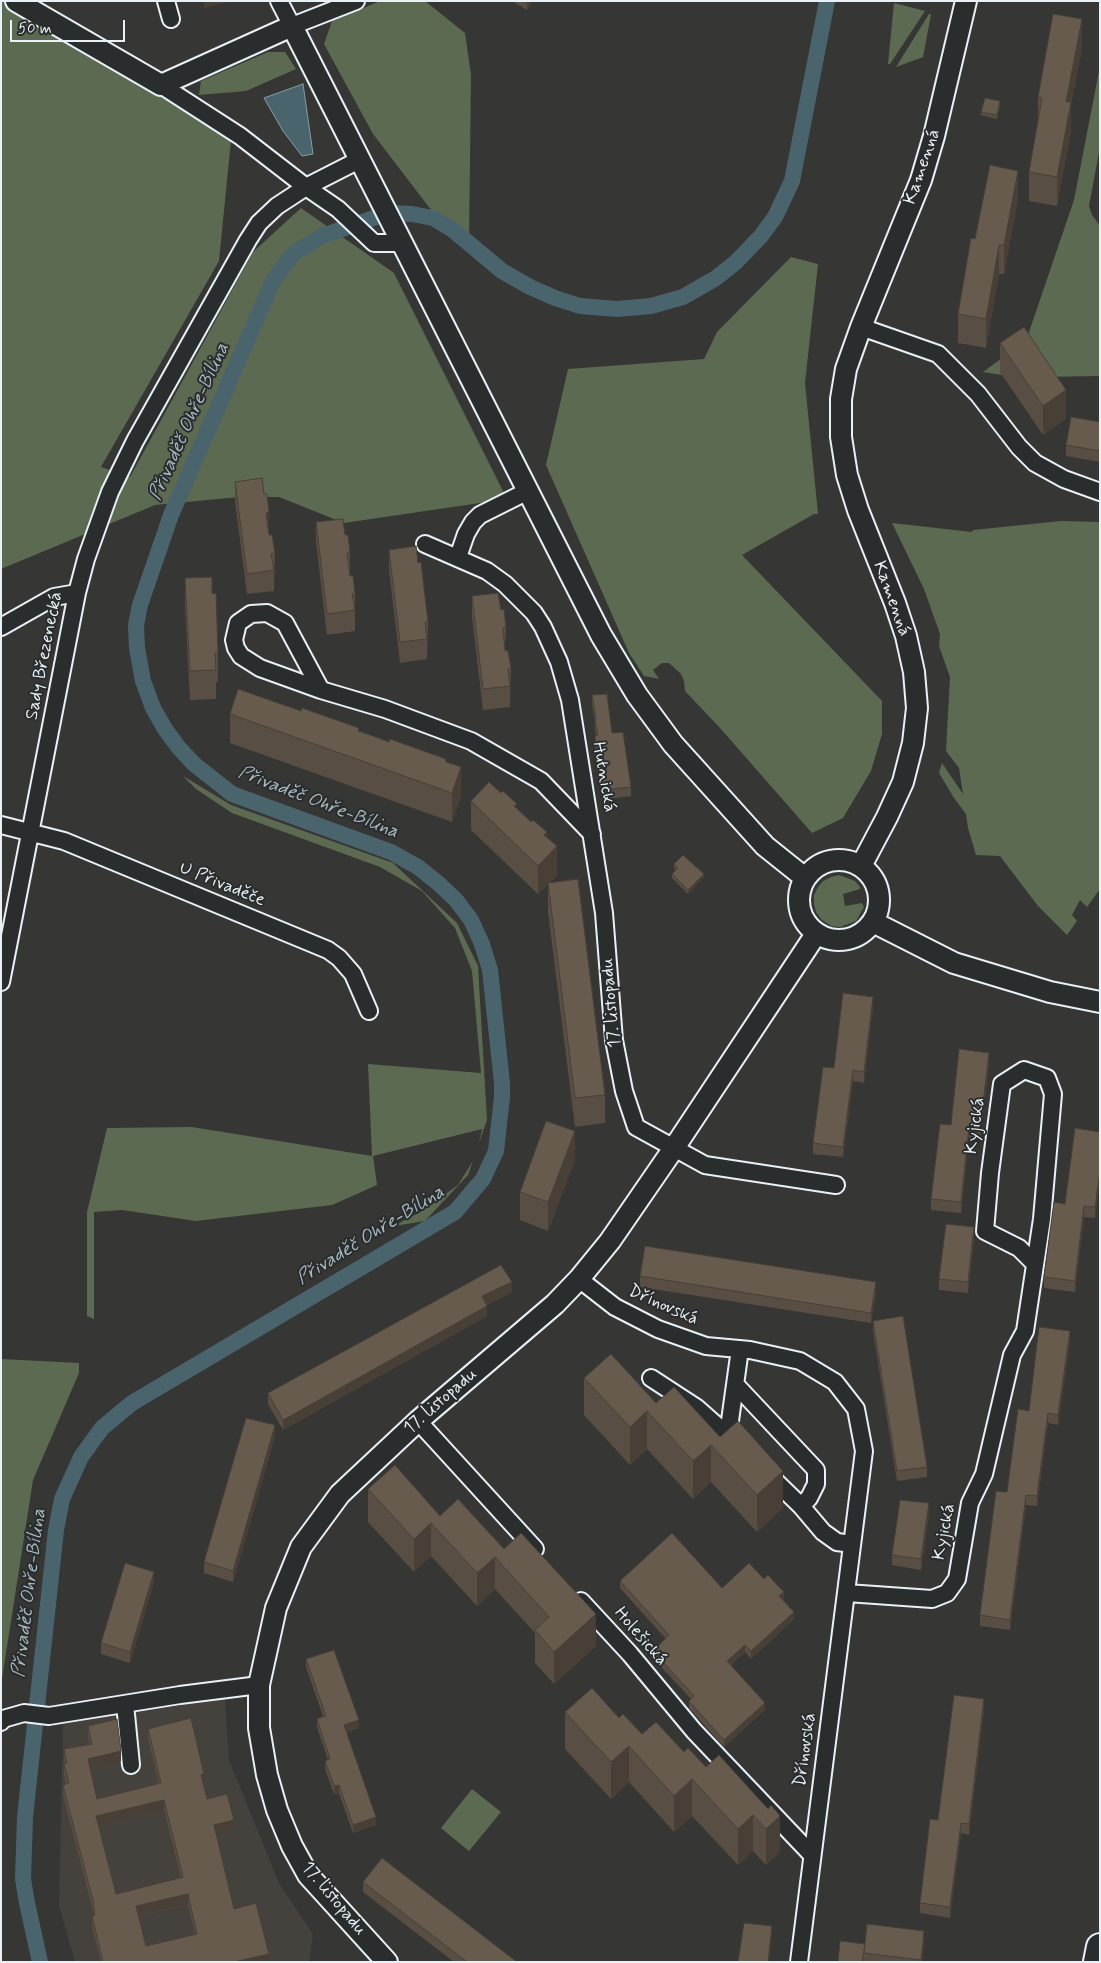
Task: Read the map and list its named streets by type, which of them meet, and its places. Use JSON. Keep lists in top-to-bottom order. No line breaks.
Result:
{"streets":{"street":["Kamenná","Sady Březenecká","Hutnická","U Přivaděče","17. listopadu","Kyjická","Dřínovská","Holešická"]},"crossings":[["Kamenná","17. listopadu"],["Sady Březenecká","U Přivaděče"],["Hutnická","17. listopadu"],["17. listopadu","Dřínovská"],["Kyjická","Dřínovská"],["Dřínovská","Holešická"]],"water":["Přivaděč Ohře-Bílina"],"scale_bar":"50 m"}
